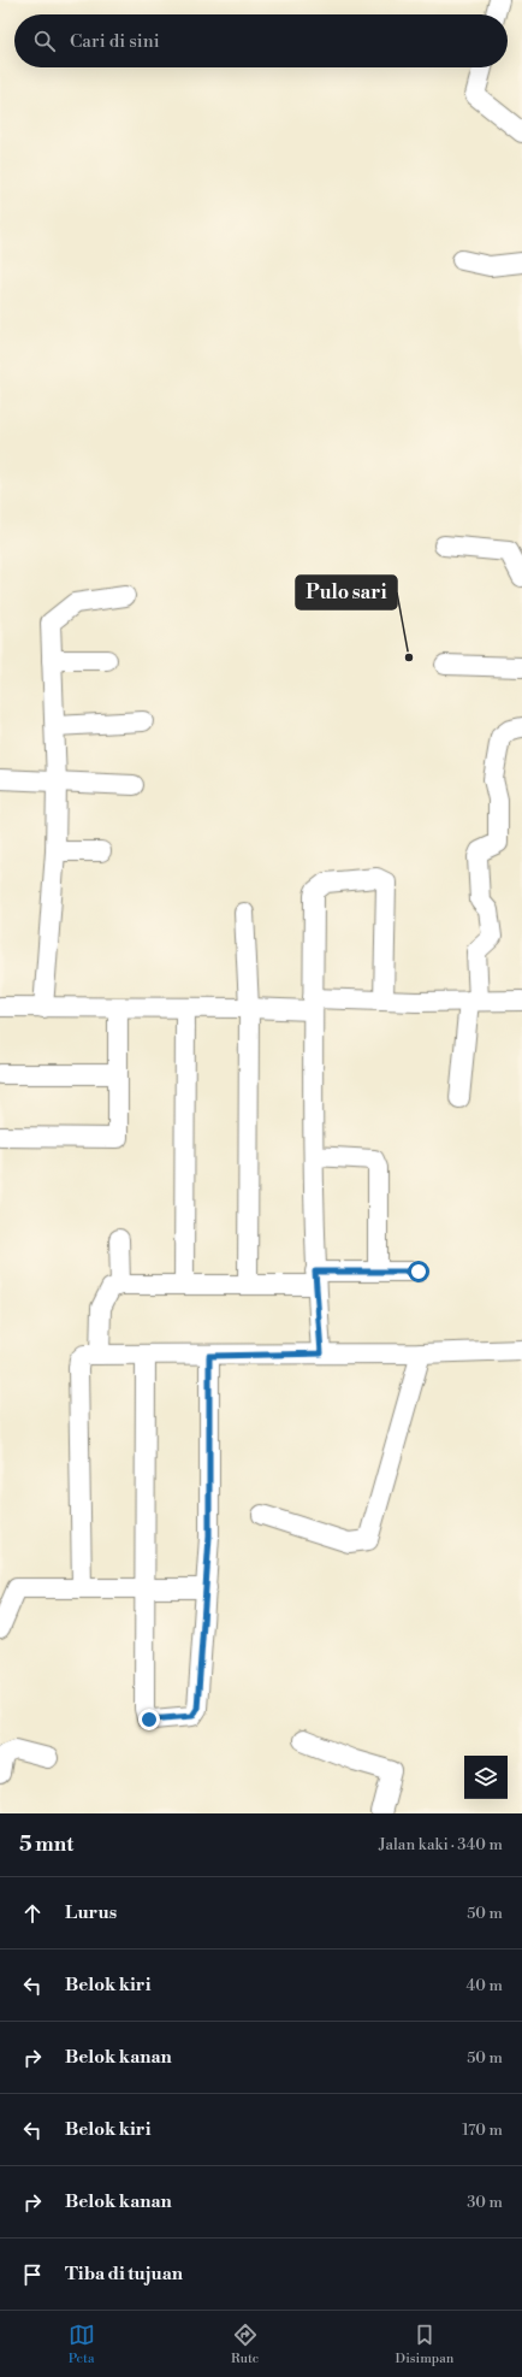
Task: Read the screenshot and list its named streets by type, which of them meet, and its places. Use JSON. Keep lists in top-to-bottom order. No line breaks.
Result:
{"places":["Pulo sari"],"page":{"search":"Cari di sini","heading":["5 mnt","Jalan kaki · 340 m"],"list":[["Lurus","50 m"],["Belok kiri","40 m"],["Belok kanan","50 m"],["Belok kiri","170 m"],["Belok kanan","30 m"],"Tiba di tujuan"],"nav":["Peta","Rute","Disimpan"]}}
